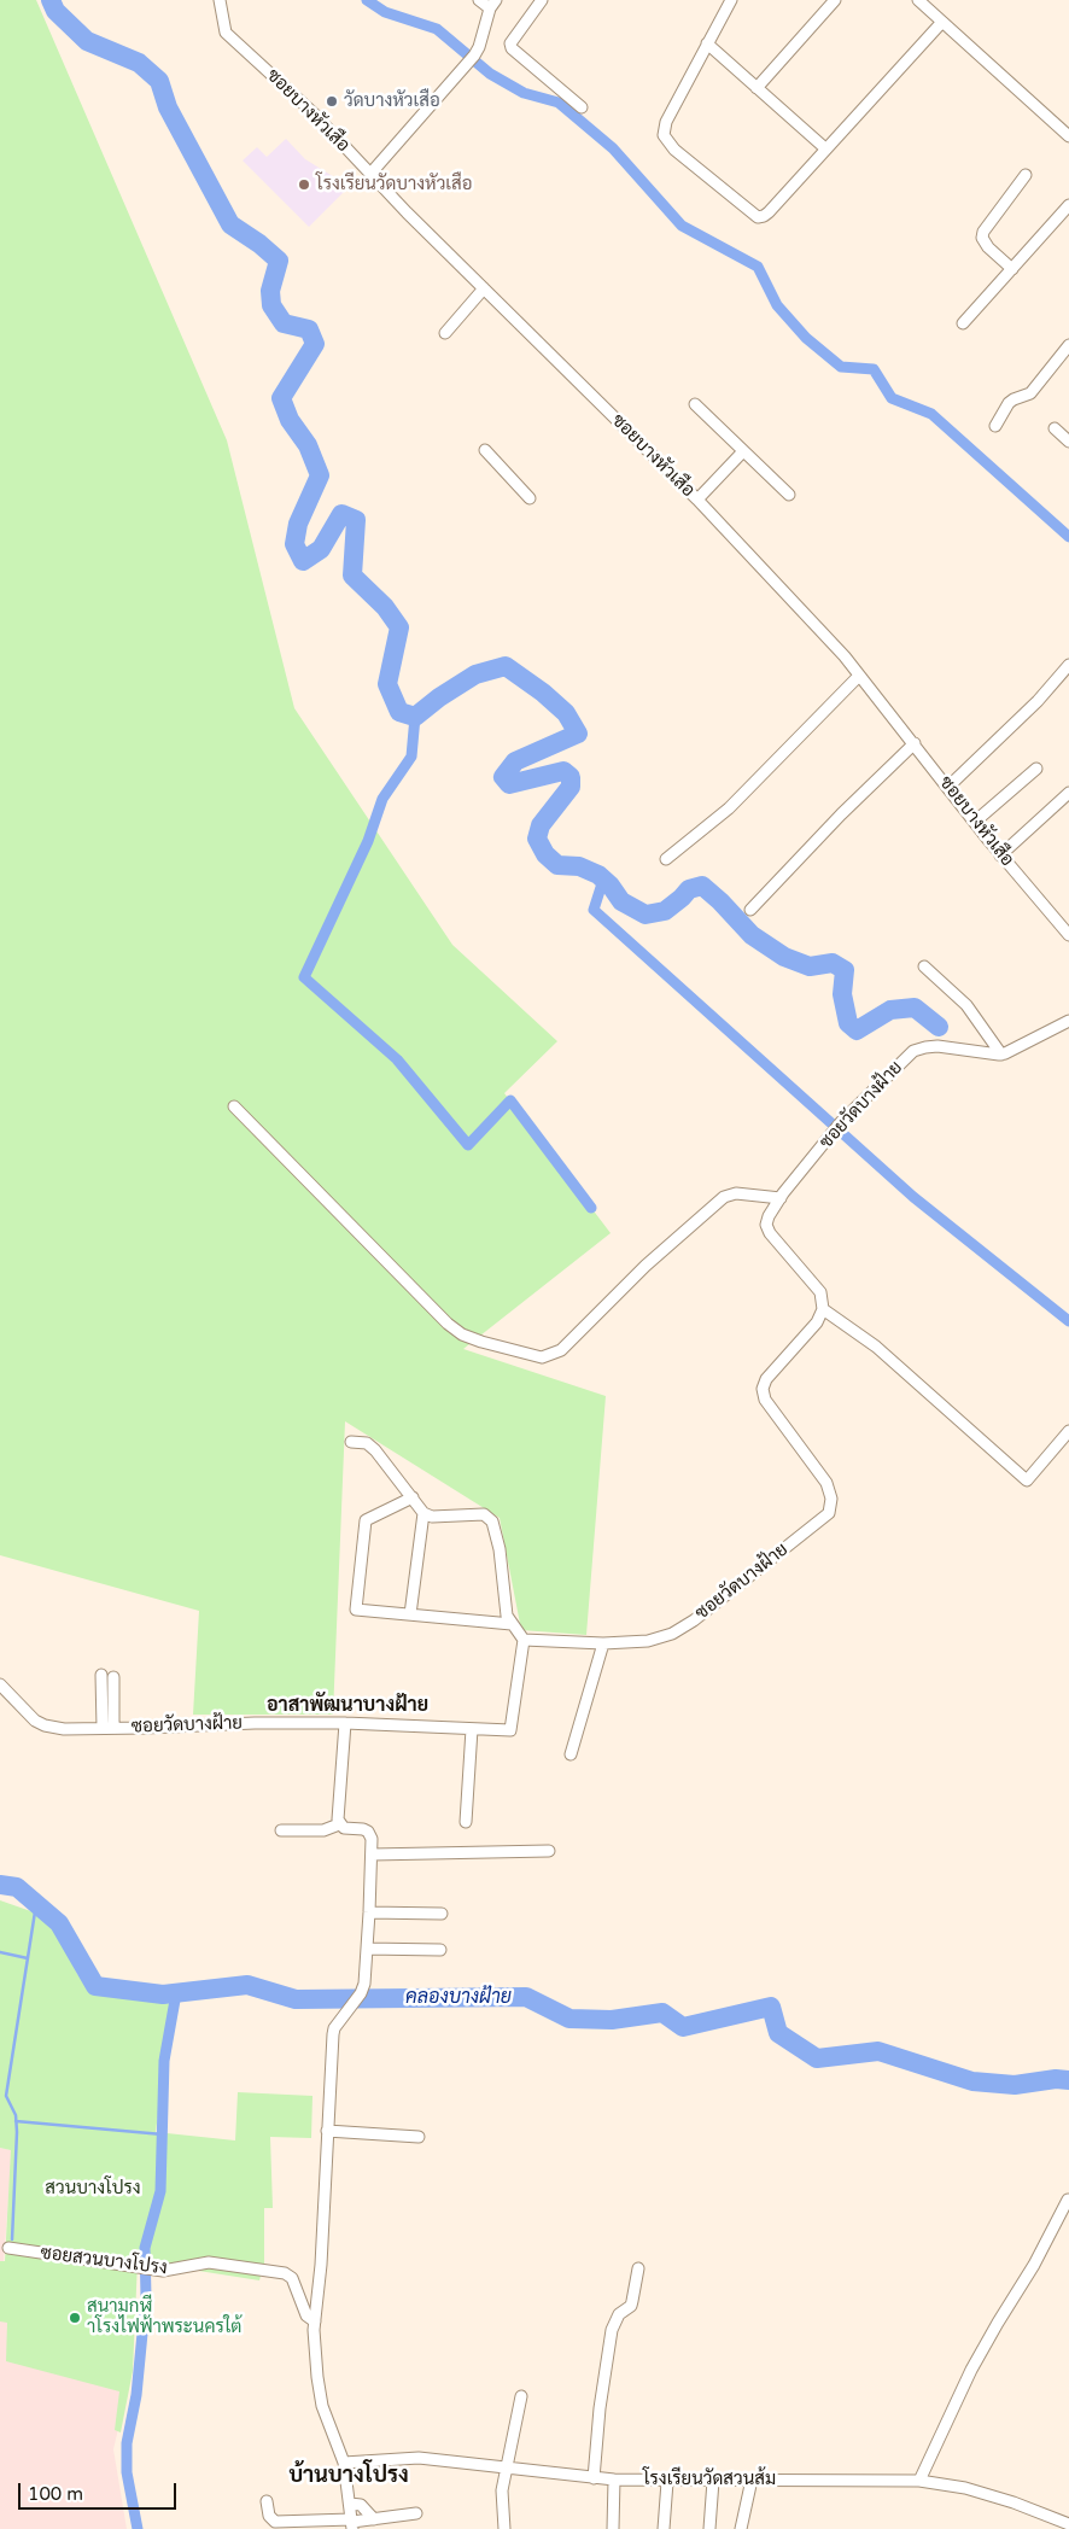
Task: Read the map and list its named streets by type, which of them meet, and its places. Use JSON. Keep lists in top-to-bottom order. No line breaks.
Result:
{"streets":{"street":["ซอยบางหัวเสือ","ซอยวัดบางฝ้าย","ซอยสวนบางโปรง","โรงเรียนวัดสวนส้ม"]},"districts":["อาสาพัฒนาบางฝ้าย","บ้านบางโปรง"],"water":["คลองบางฝ้าย"],"parks":["สวนบางโปรง"],"places":["วัดบางหัวเสือ","โรงเรียนวัดบางหัวเสือ","สนามกฬี าโรงไฟฟ้าพระนครใต้"],"scale_bar":"100 m"}
